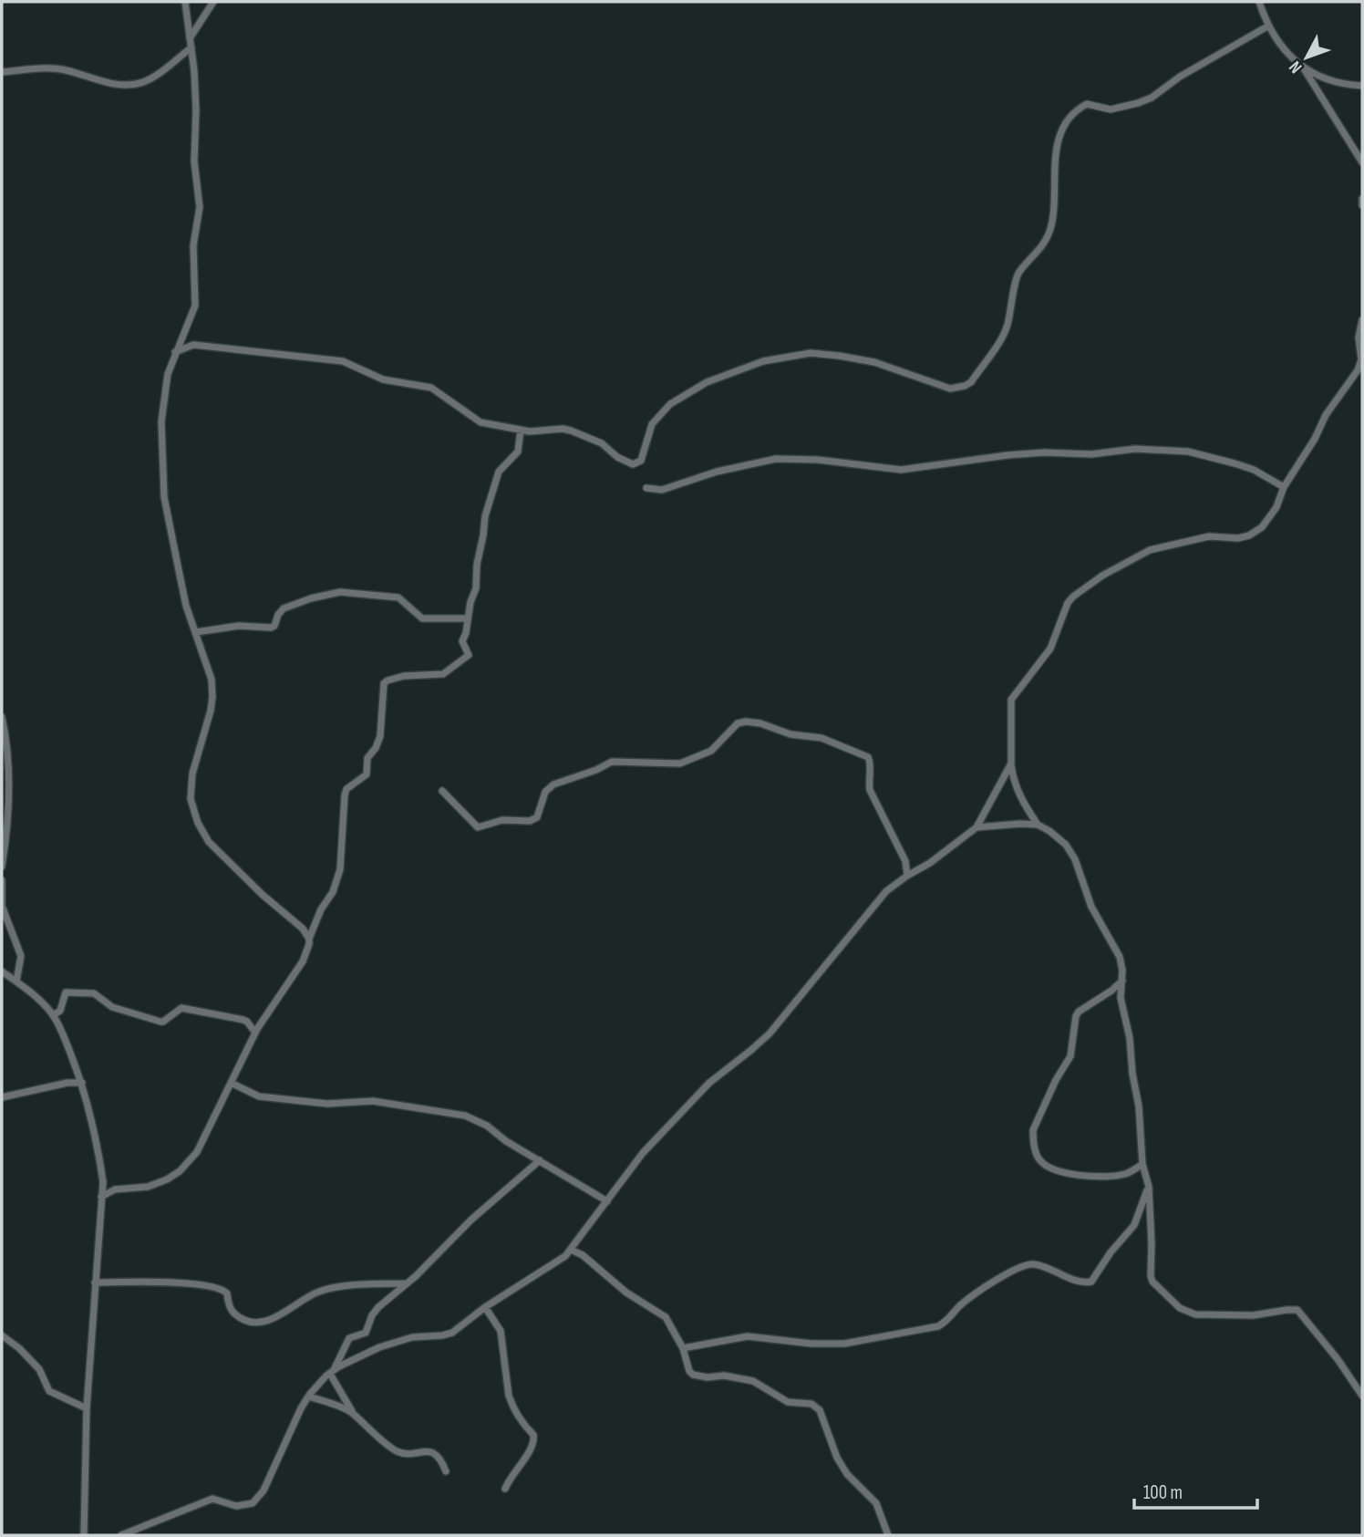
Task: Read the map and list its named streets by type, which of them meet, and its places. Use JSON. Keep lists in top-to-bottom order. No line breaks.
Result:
{"scale_bar":"100 m","north":"bottom left"}
